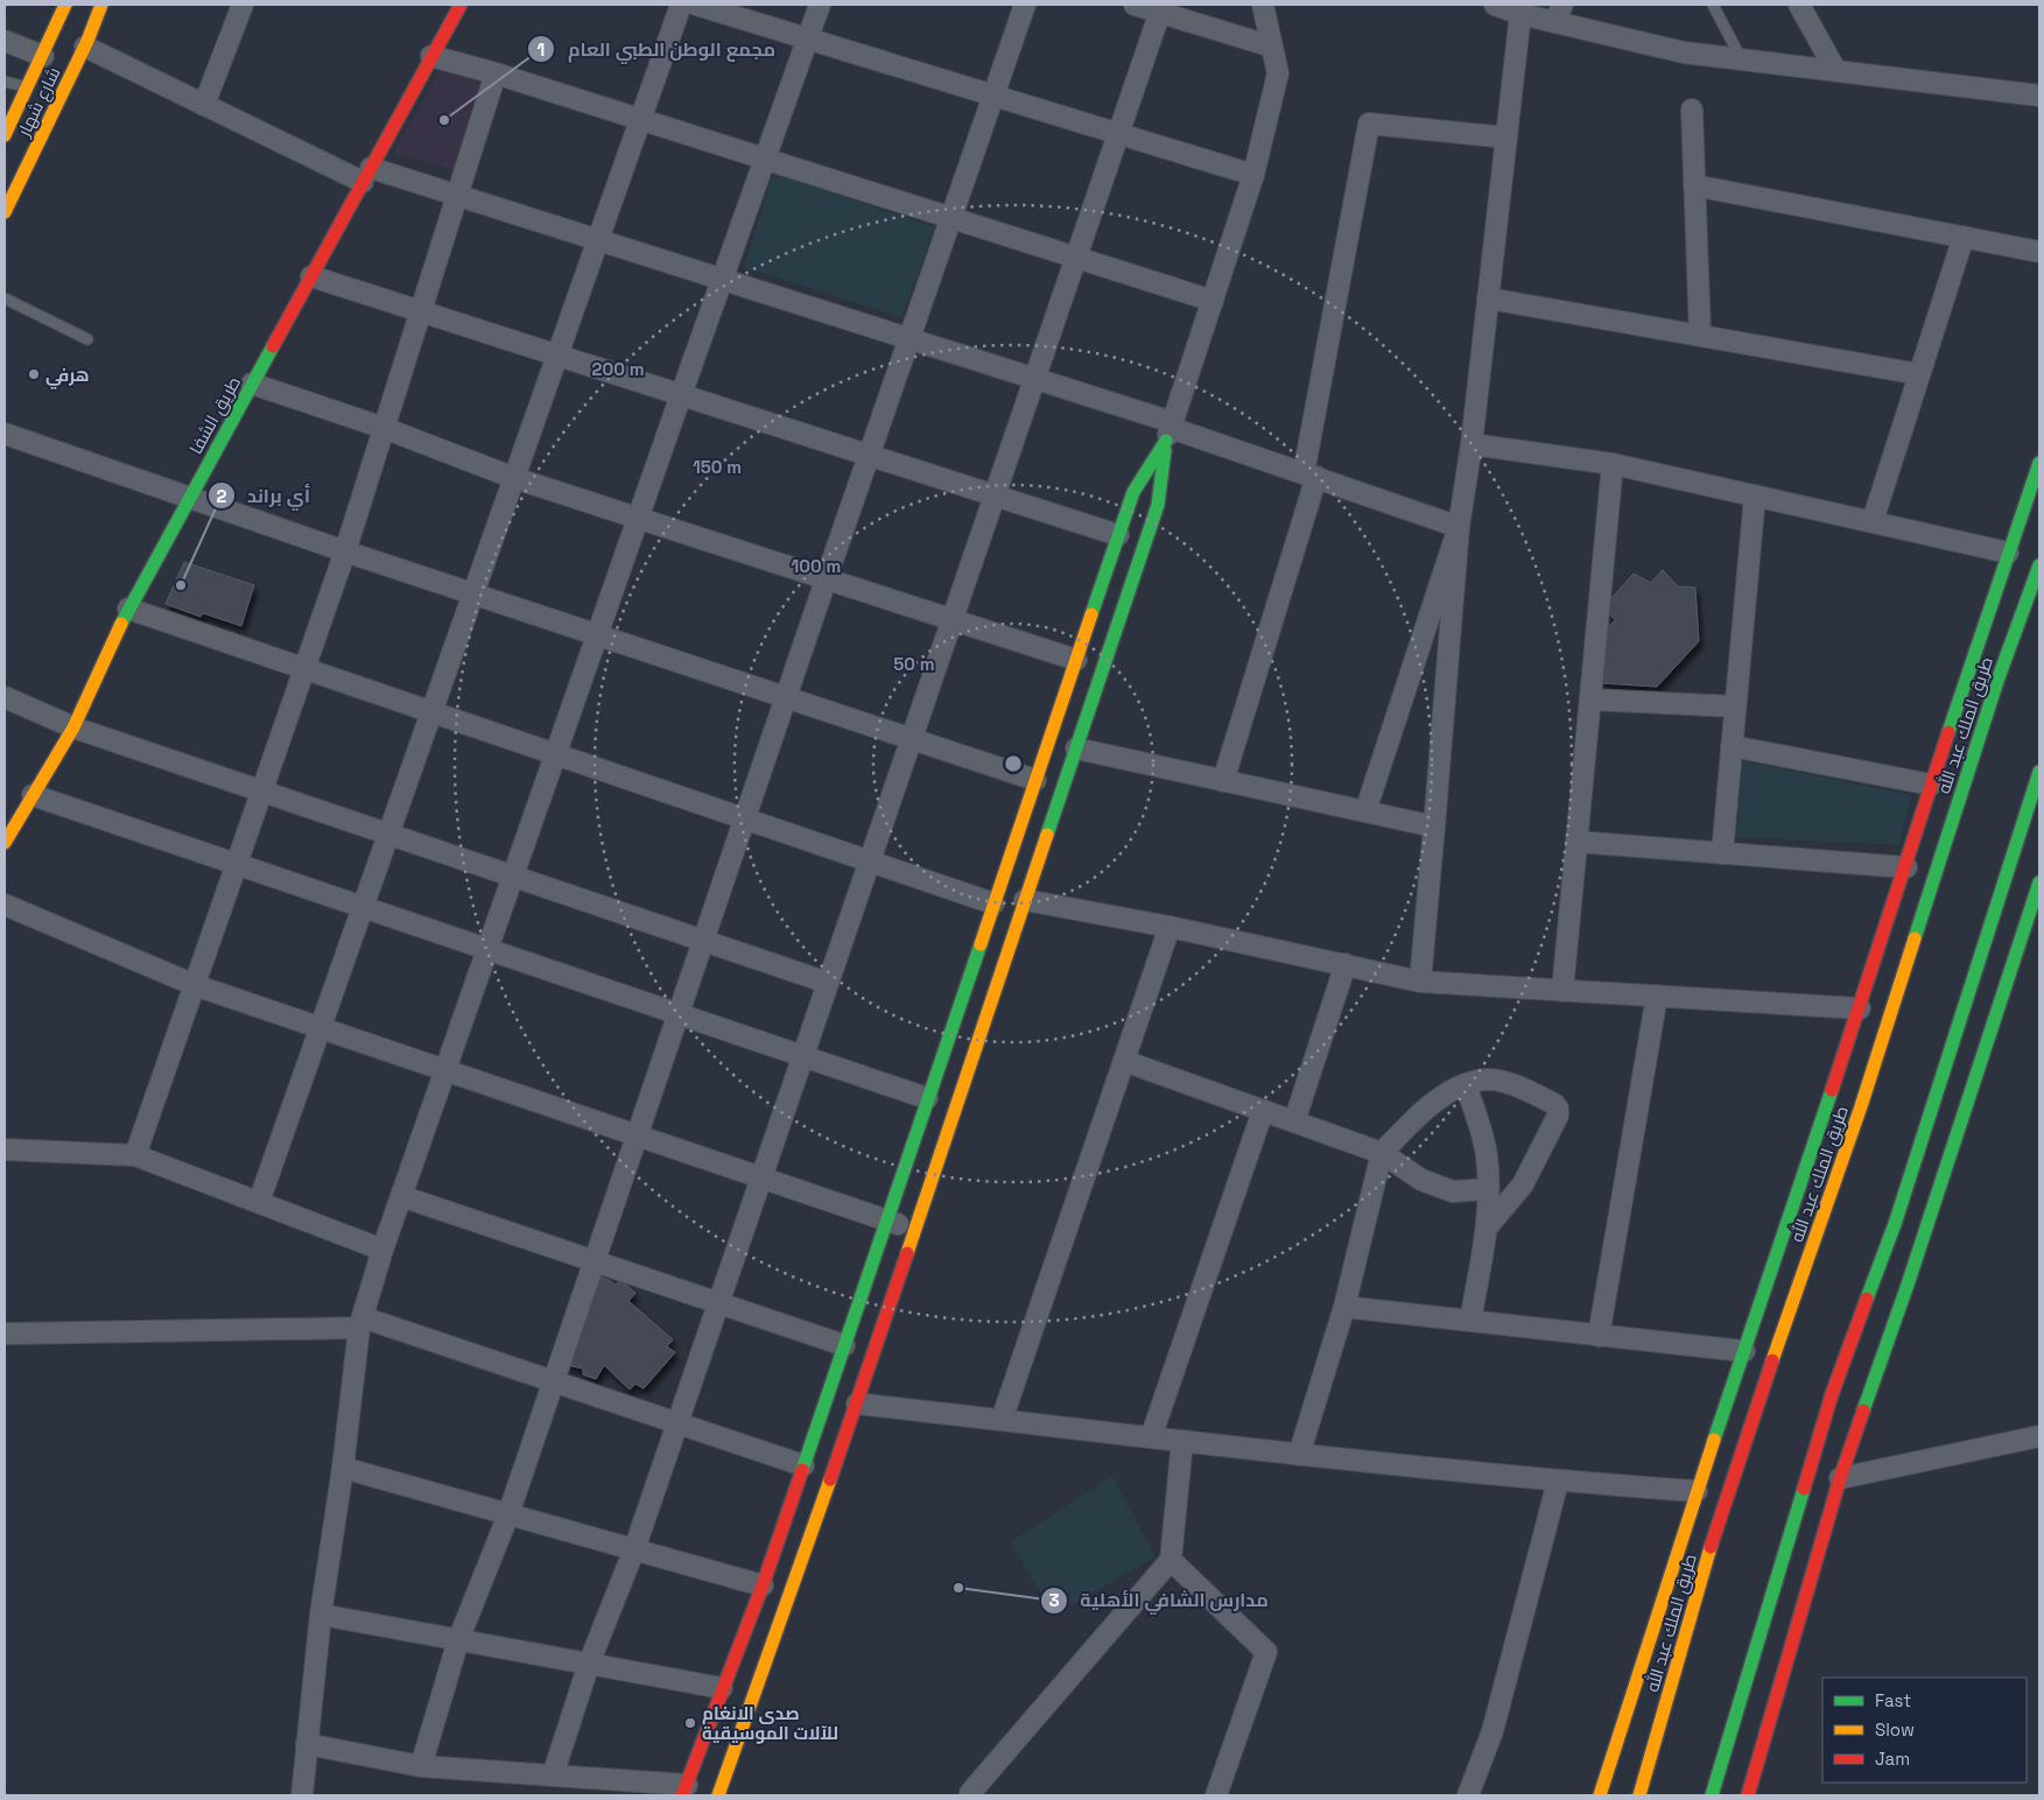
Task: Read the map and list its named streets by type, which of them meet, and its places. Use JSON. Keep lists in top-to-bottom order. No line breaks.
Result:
{"streets":{"street":["شارع شهار","طريق الشفا","طريق الملك عبد الله"]},"places":["مجمع الوطن الطبي العام","هرفي","أي براند","مدارس الشافي الأهلية","صدى الانغام للآلات الموسيقية"],"legend":["Fast","Slow","Jam"],"rings":["200 m","150 m","100 m","50 m"]}
